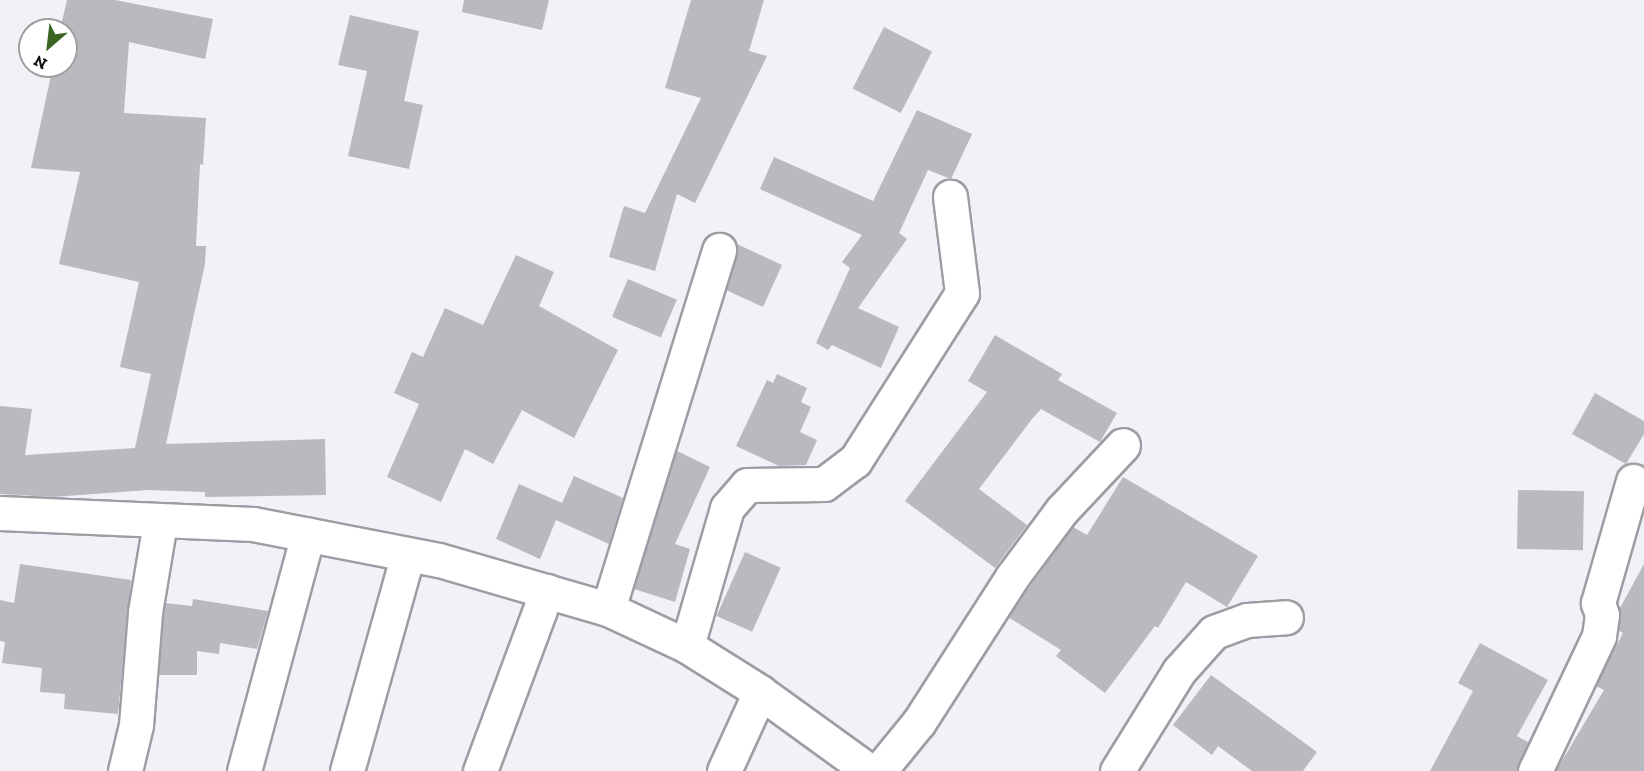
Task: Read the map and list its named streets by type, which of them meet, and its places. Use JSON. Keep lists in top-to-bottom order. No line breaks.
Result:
{"north":"bottom left"}
